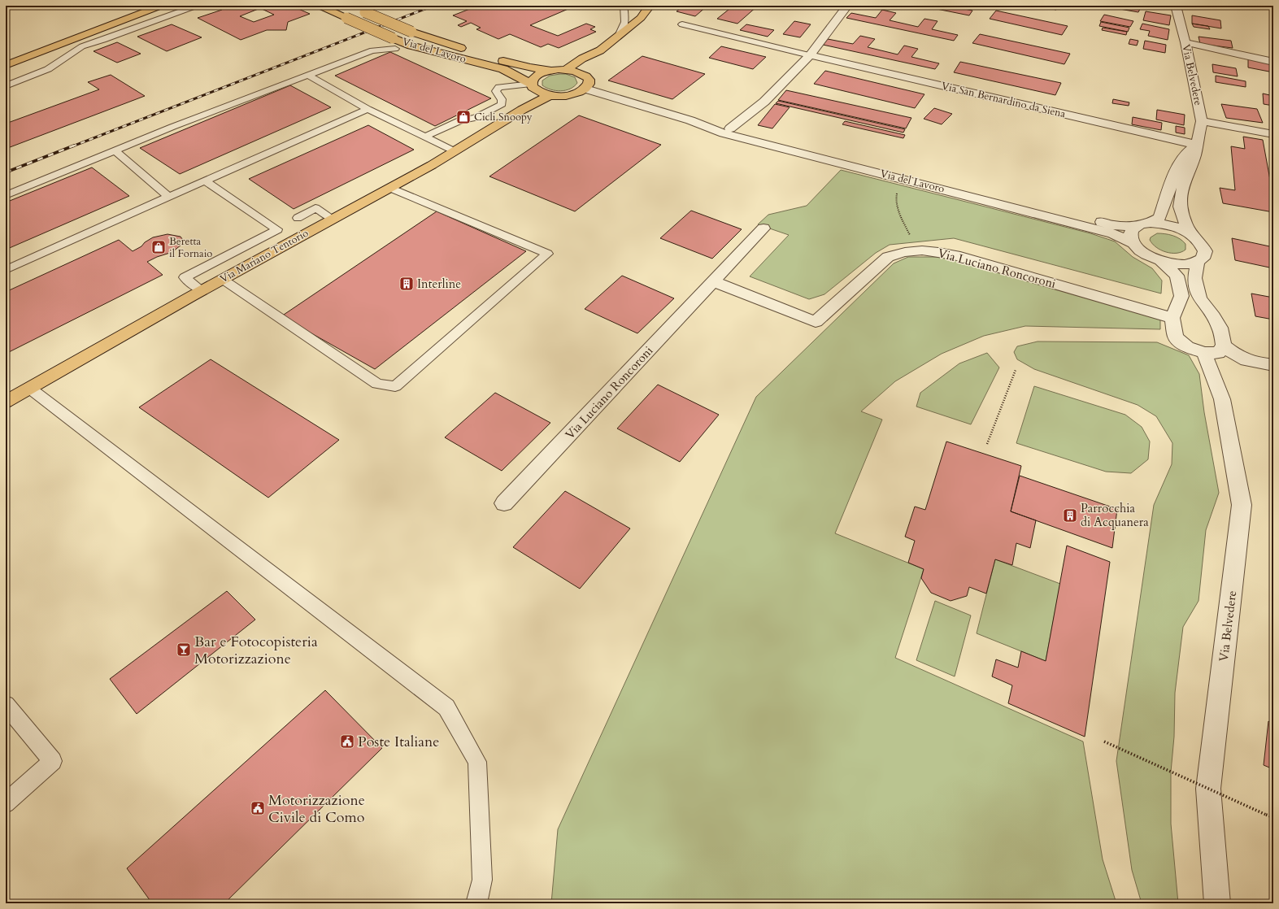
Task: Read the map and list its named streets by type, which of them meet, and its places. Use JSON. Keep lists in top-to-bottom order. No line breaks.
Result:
{"streets":{"main road":["Via del Lavoro","Via Mariano Tentorio"],"street":["Via Belvedere","Via San Bernardino da Siena","Via Luciano Roncoroni"]},"crossings":[["Via Belvedere","Via San Bernardino da Siena"],["Via Belvedere","Via Luciano Roncoroni"]],"places":{"shop":["Cicli Snoopy","Beretta il Fornaio"],"building":["Interline","Parrocchia di Acquanera"],"bar":["Bar e Fotocopisteria Motorizzazione"],"public building":["Poste Italiane","Motorizzazione Civile di Como"]}}
